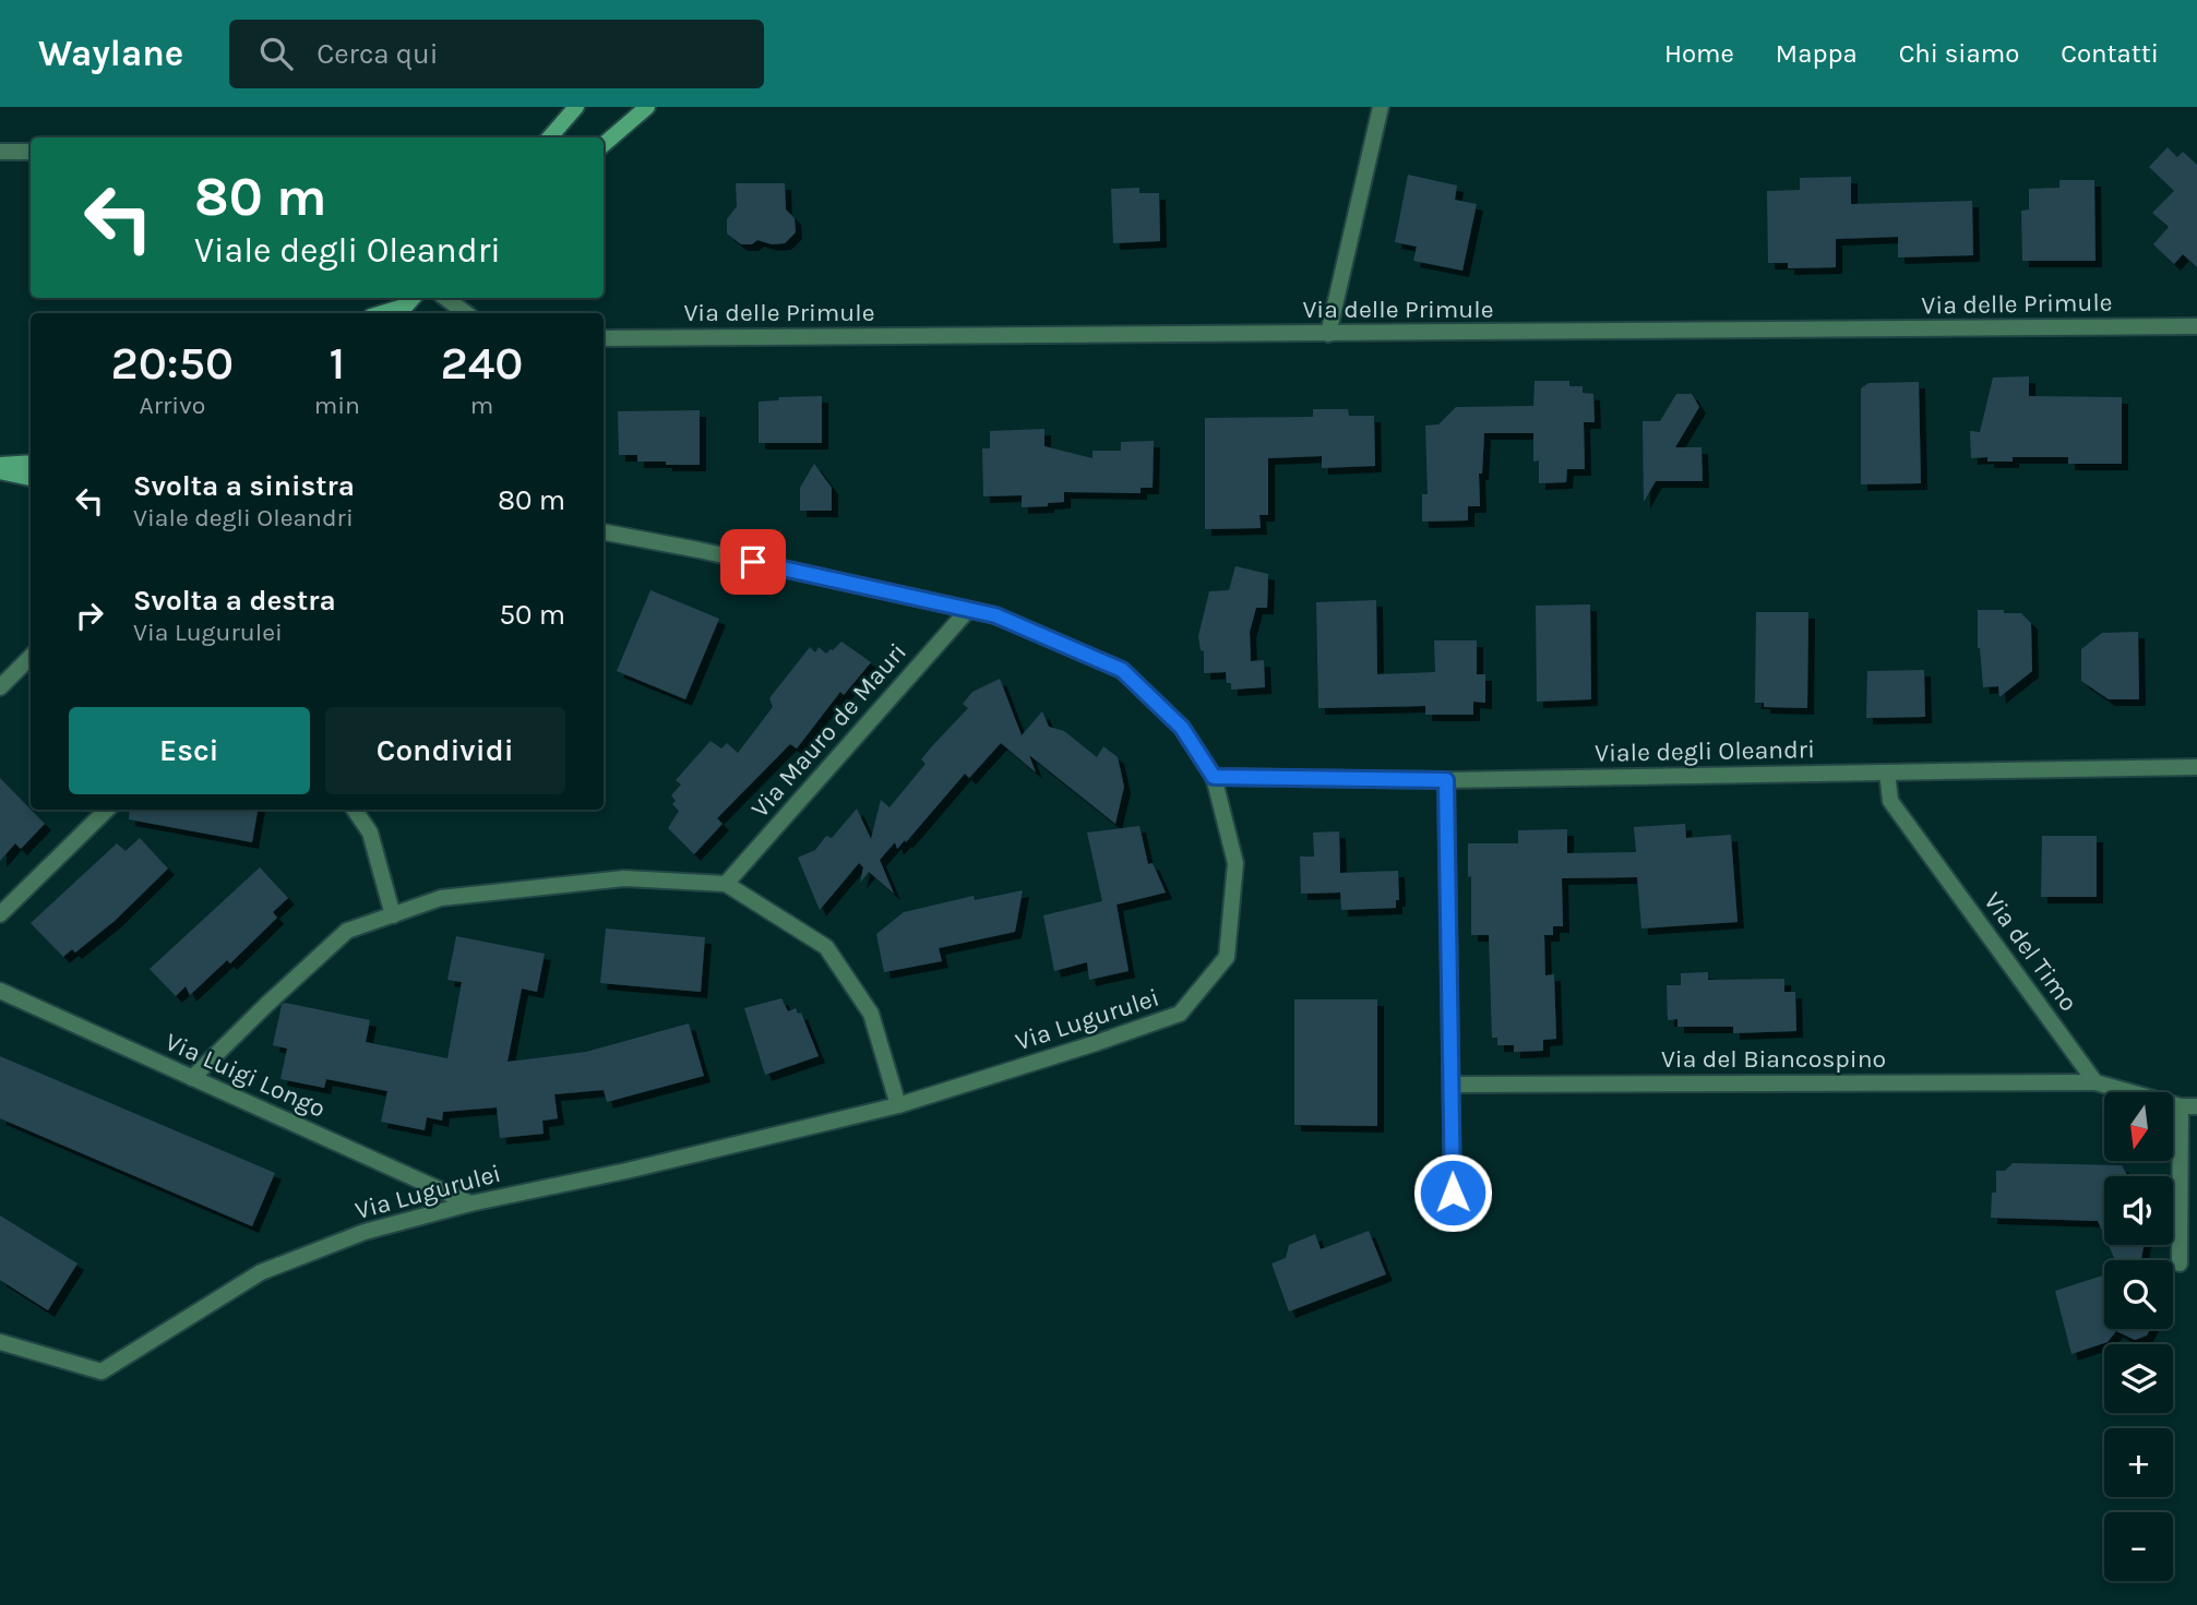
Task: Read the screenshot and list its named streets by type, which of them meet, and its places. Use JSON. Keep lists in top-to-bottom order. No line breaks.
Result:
{"streets":{"street":["Via delle Primule","Via Mauro de Mauri","Viale degli Oleandri","Via del Timo","Via Lugurulei","Via del Biancospino","Via Luigi Longo"]},"crossings":[["Via Mauro de Mauri","Via Lugurulei"],["Viale degli Oleandri","Via del Timo"],["Viale degli Oleandri","Via Lugurulei"],["Via del Timo","Via del Biancospino"],["Via Lugurulei","Via Luigi Longo"]],"north":"bottom","page":{"header":"Waylane","search":"Cerca qui","nav":["Home","Mappa","Chi siamo","Contatti"],"turn":["80 m","Viale degli Oleandri"],"eta":["20:50","Arrivo","1","min","240","m"],"list":[{"name":"Svolta a sinistra","note":"Viale degli Oleandri","value":"80 m"},{"name":"Svolta a destra","note":"Via Lugurulei","value":"50 m"}],"buttons":["Esci","Condividi"],"map_buttons":["+","−"]}}
